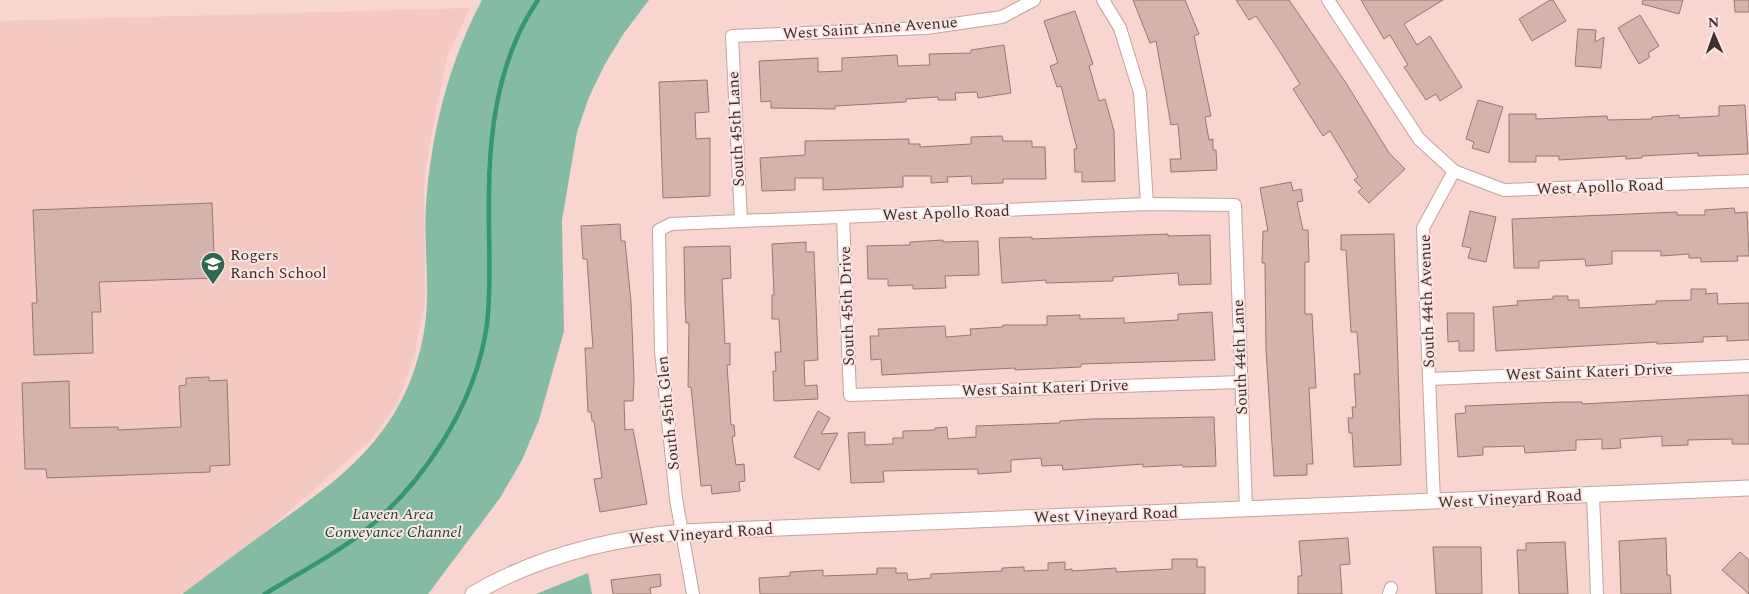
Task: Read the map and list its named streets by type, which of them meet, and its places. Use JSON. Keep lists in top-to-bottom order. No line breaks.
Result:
{"streets":{"street":["West Saint Anne Avenue","South 45th Lane","West Apollo Road","South 44th Avenue","South 45th Drive","South 44th Lane","West Saint Kateri Drive","South 45th Glen","West Vineyard Road"]},"crossings":[["West Saint Anne Avenue","South 45th Lane"],["South 45th Lane","West Apollo Road"],["West Apollo Road","South 44th Avenue"],["West Apollo Road","South 45th Drive"],["West Apollo Road","South 44th Lane"],["West Apollo Road","South 45th Glen"],["South 44th Avenue","West Saint Kateri Drive"],["South 44th Avenue","West Vineyard Road"],["South 45th Drive","West Saint Kateri Drive"],["South 44th Lane","West Saint Kateri Drive"],["South 44th Lane","West Vineyard Road"],["South 45th Glen","West Vineyard Road"]],"parks":["Laveen Area Conveyance Channel"],"places":{"school or university":["Rogers Ranch School"]},"north":"top"}
